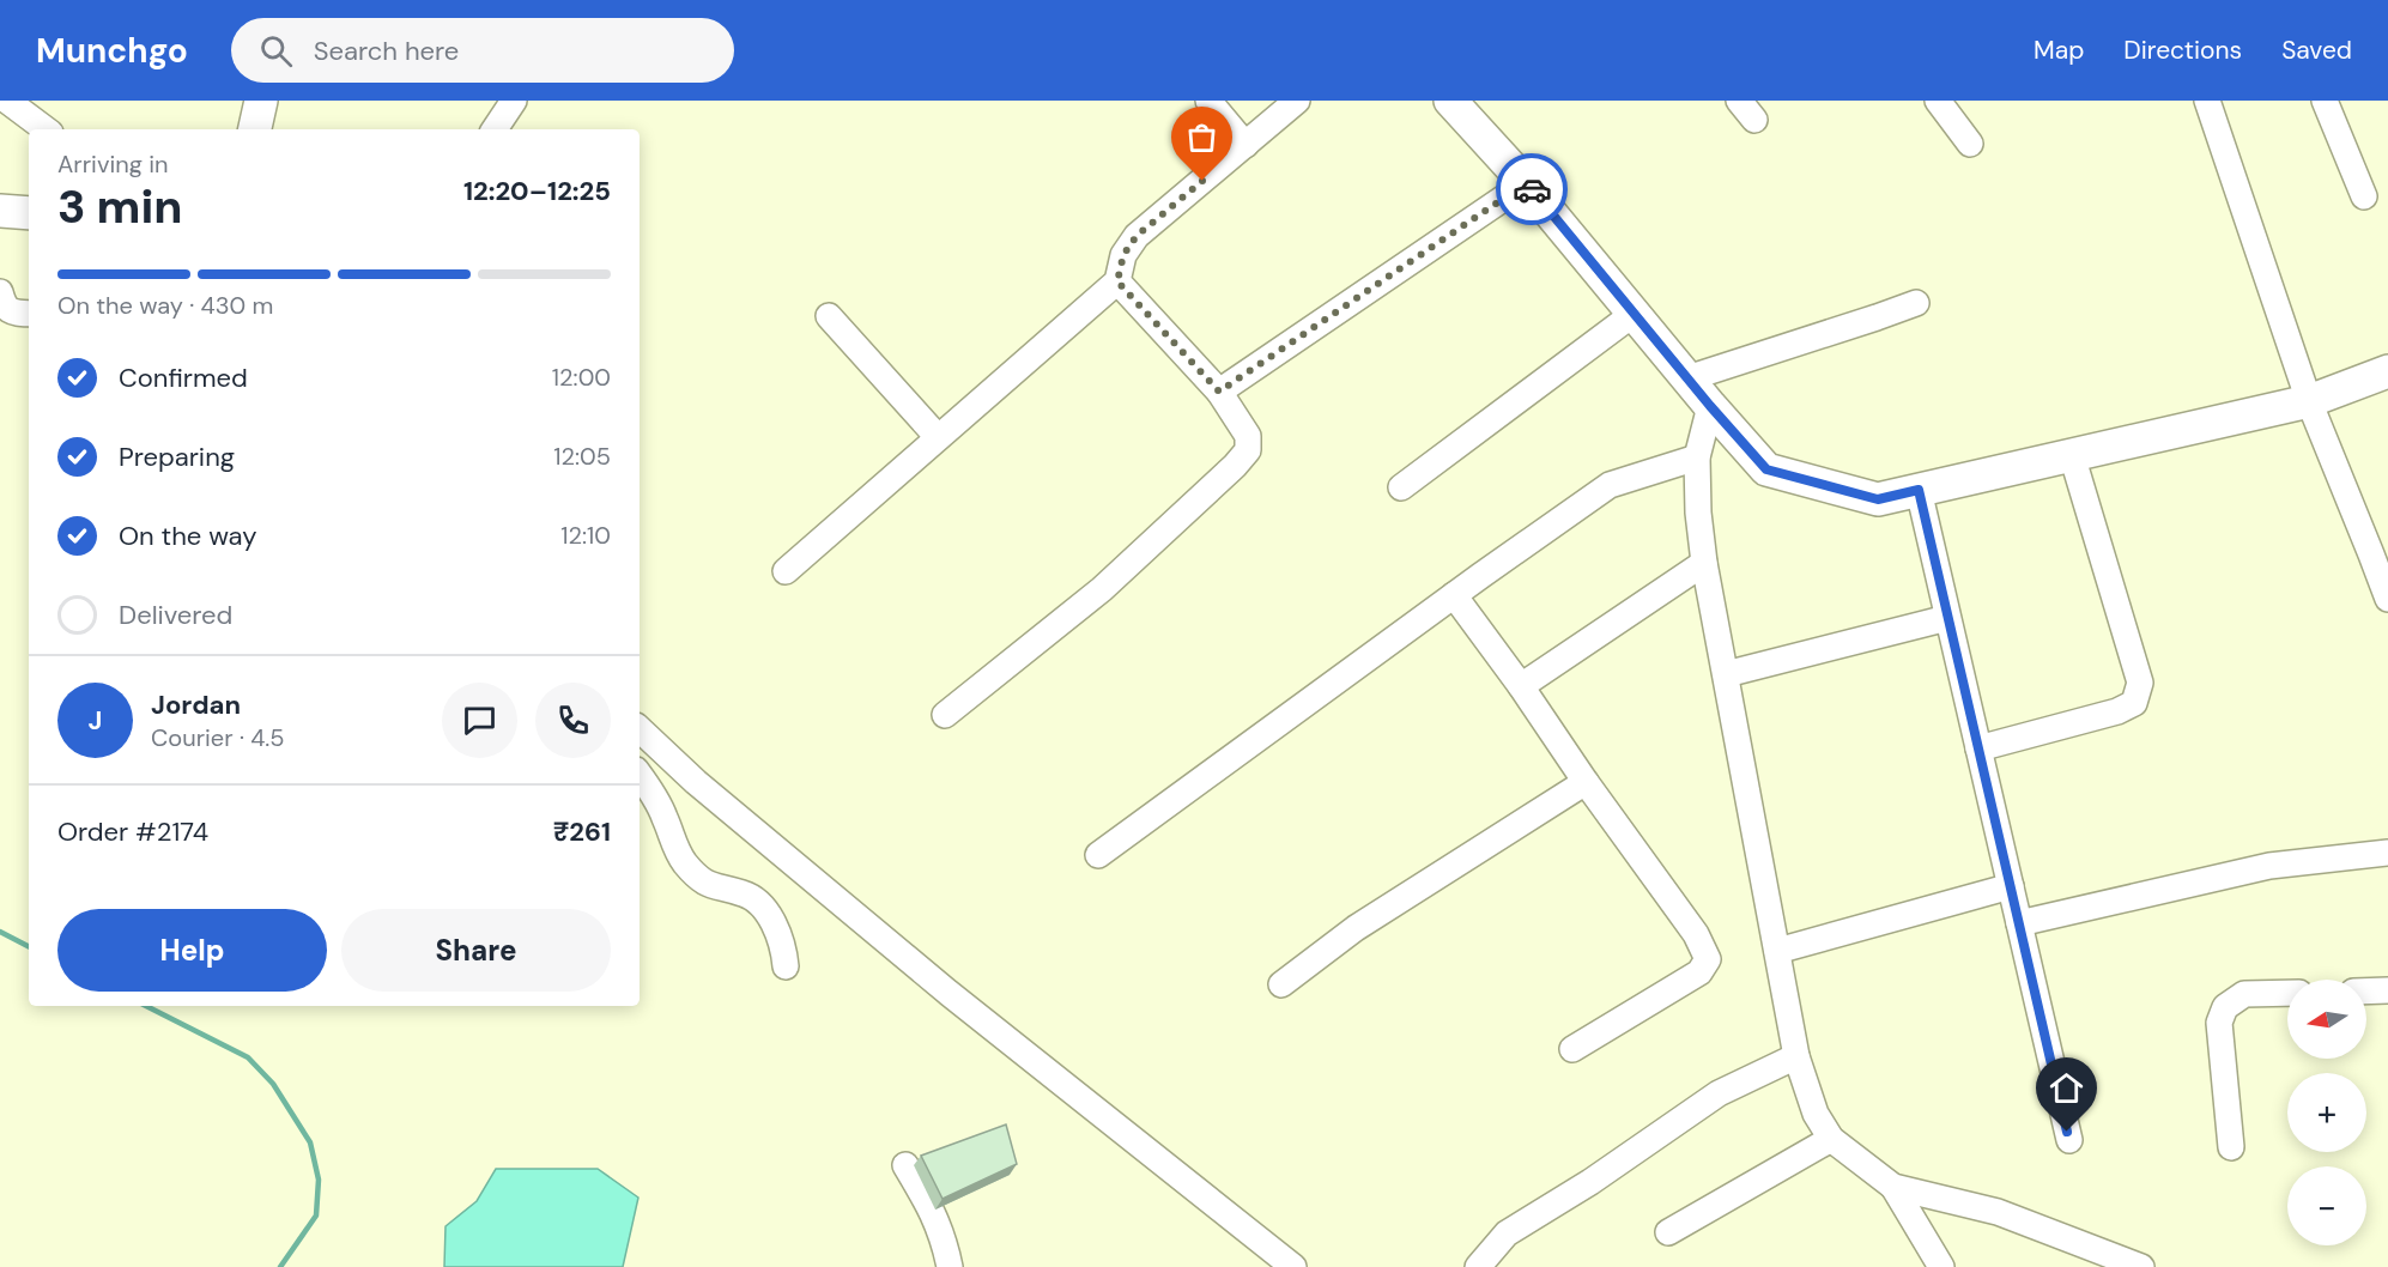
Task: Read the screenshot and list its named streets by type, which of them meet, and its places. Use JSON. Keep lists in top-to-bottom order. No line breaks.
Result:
{"north":"left","page":{"header":"Munchgo","search":"Search here","nav":["Map","Directions","Saved"],"heading":["3 min","Arriving in","12:20–12:25"],"panel":["Jordan","Courier · 4.5","Order #2174","₹261"],"bar":"On the way · 430 m","list":[["Confirmed","12:00"],["Preparing","12:05"],["On the way","12:10"],"Delivered"],"round":"J","buttons":["Help","Share"],"map_buttons":["+","−"]}}
